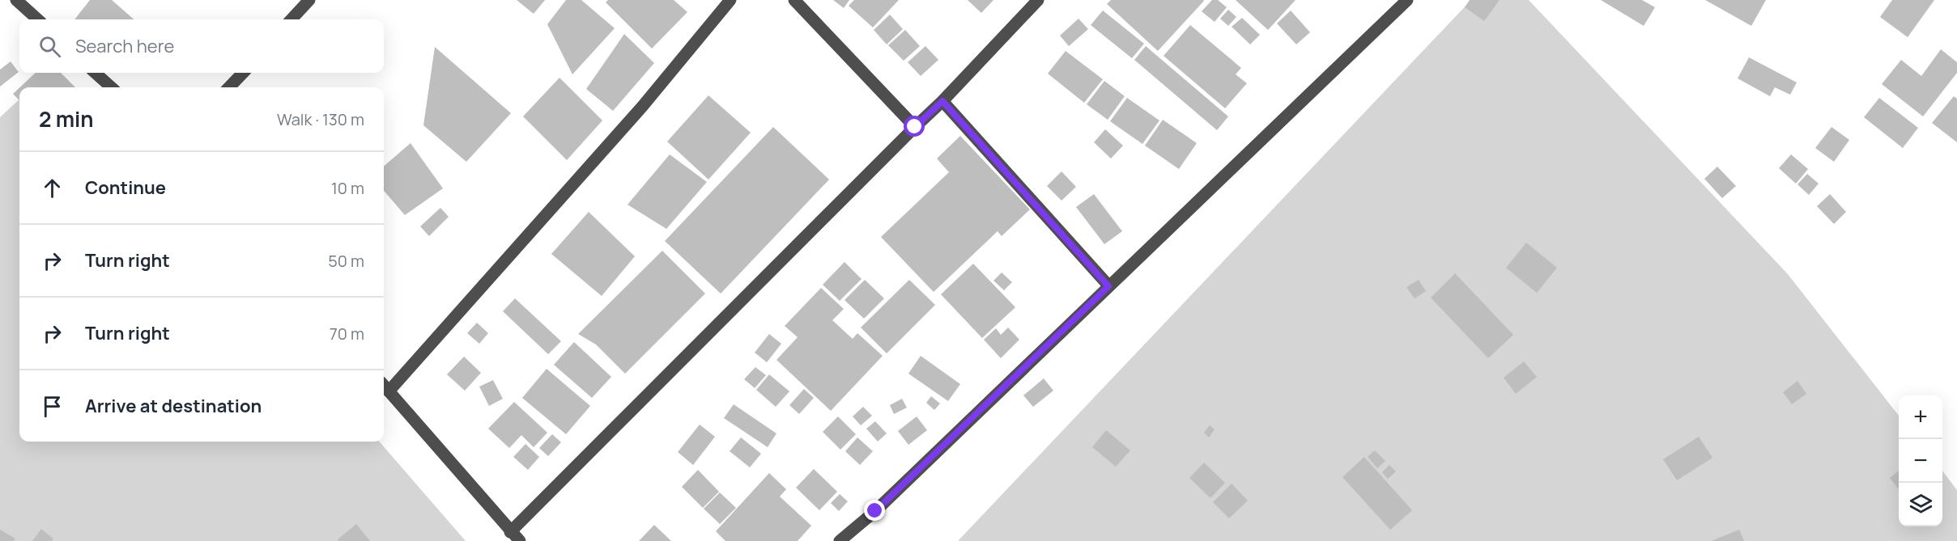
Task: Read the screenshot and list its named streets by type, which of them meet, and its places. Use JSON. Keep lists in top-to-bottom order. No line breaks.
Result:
{"page":{"search":"Search here","heading":["2 min","Walk · 130 m"],"list":[["Continue","10 m"],["Turn right","50 m"],["Turn right","70 m"],"Arrive at destination"],"map_buttons":["+","−"]}}
